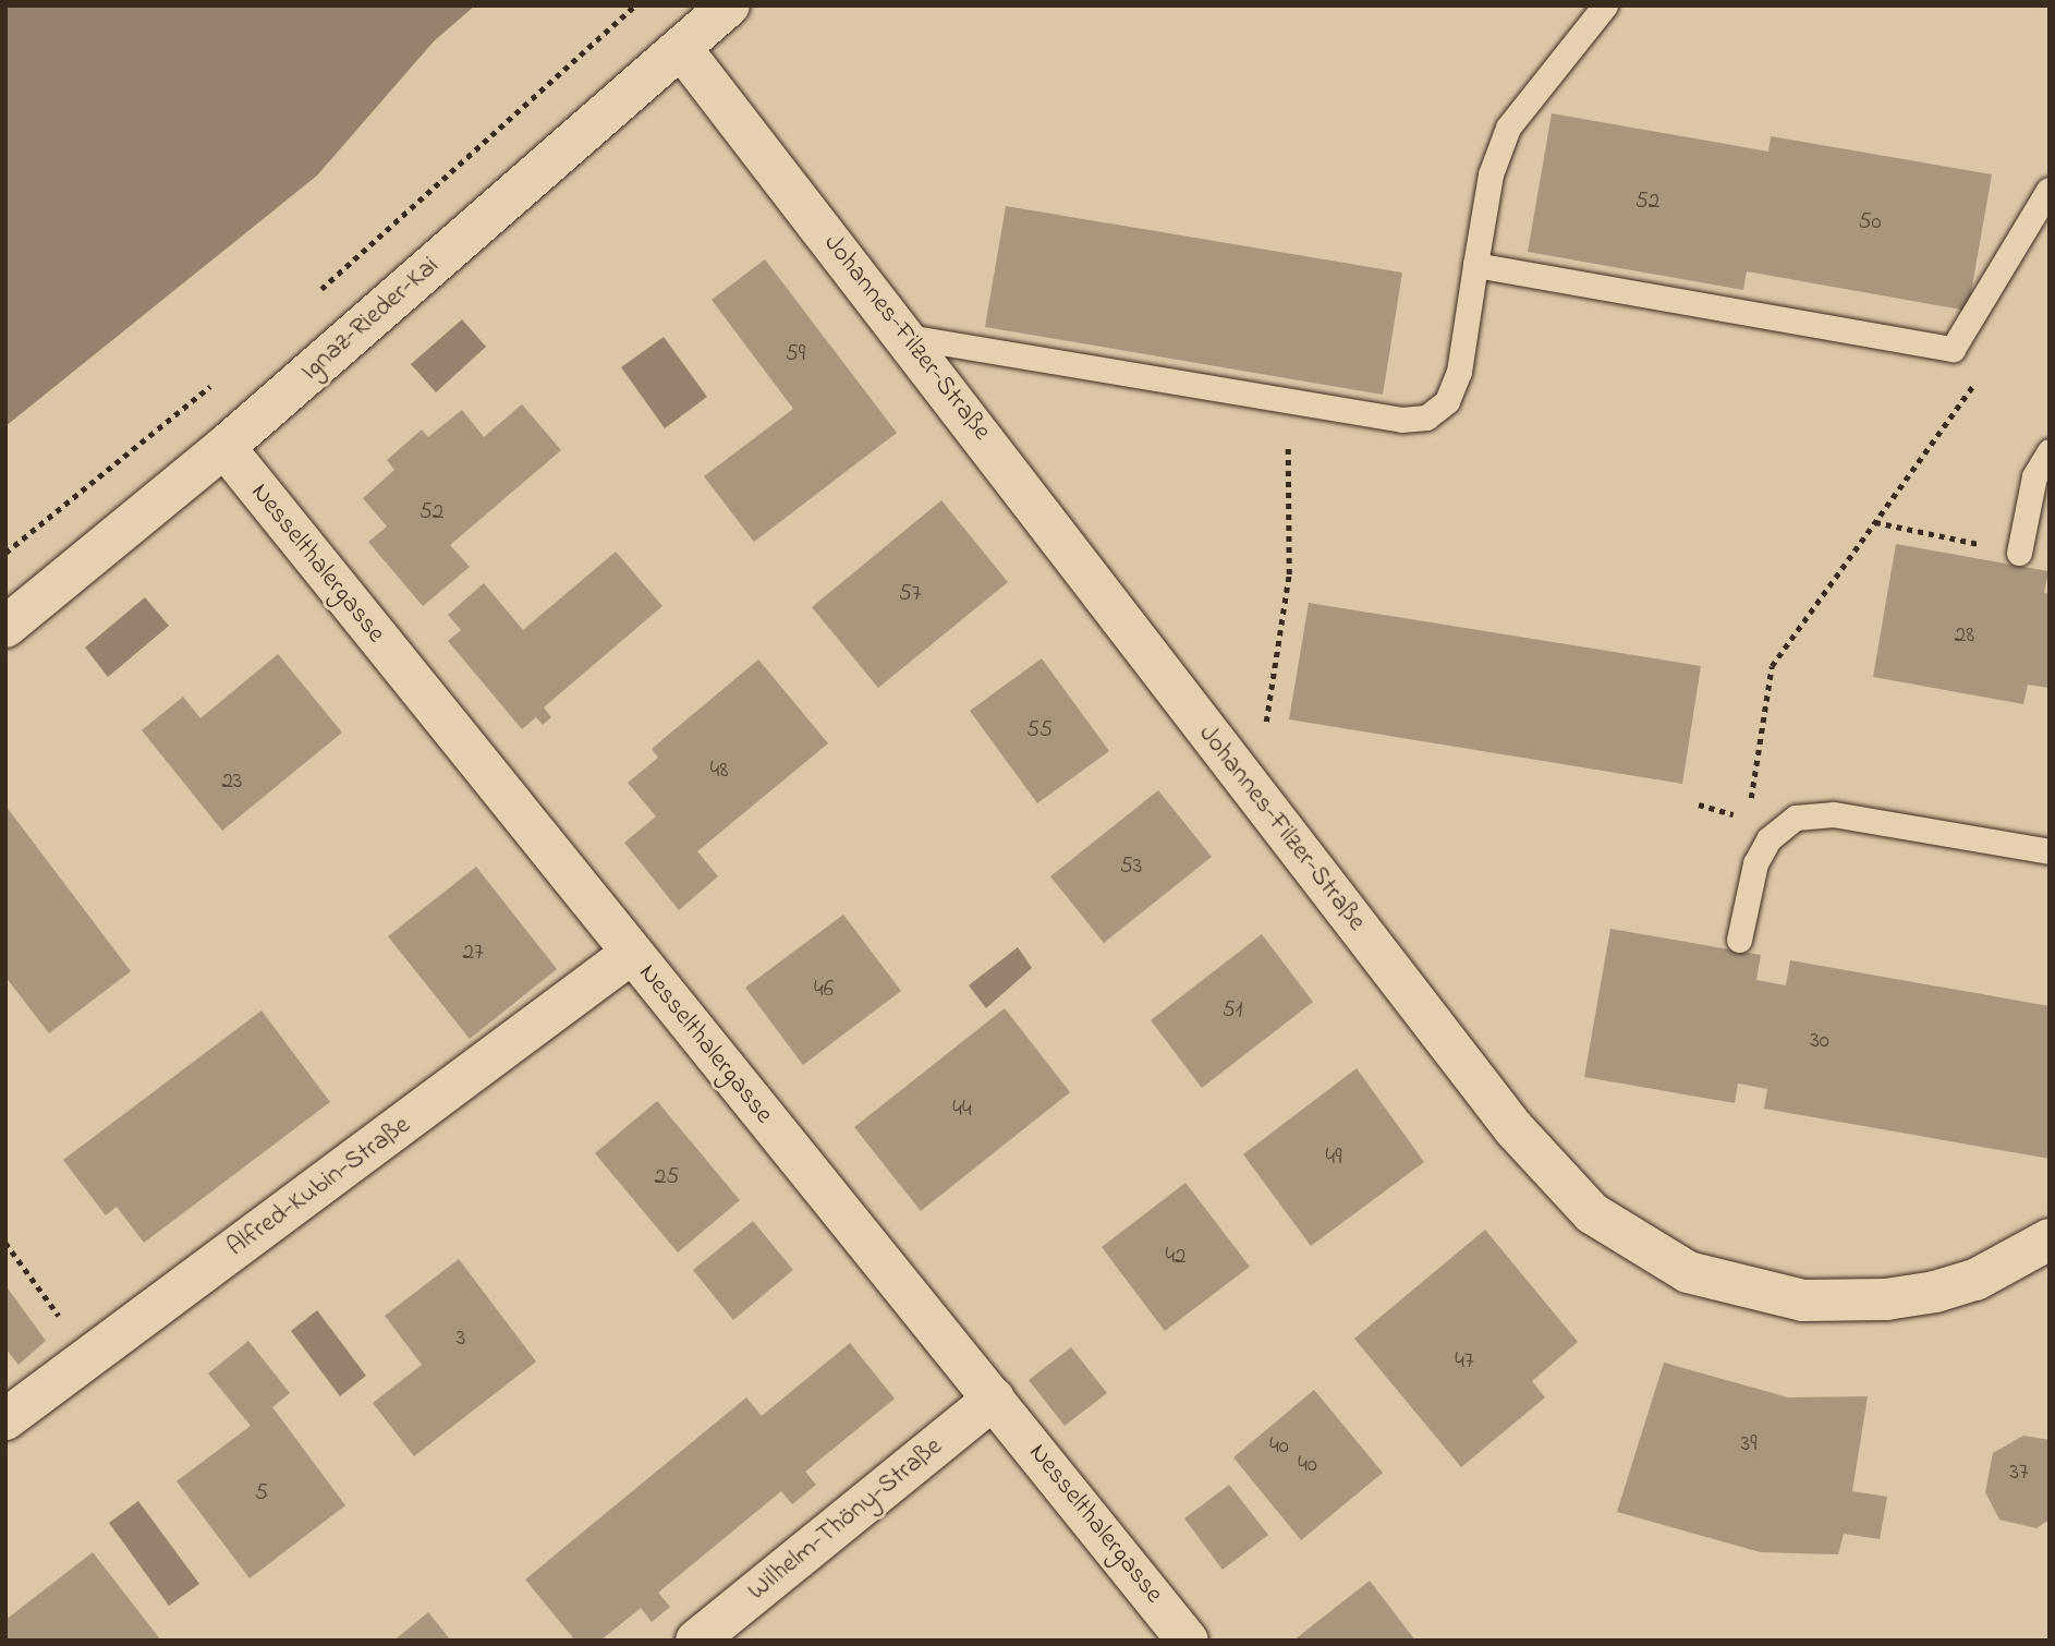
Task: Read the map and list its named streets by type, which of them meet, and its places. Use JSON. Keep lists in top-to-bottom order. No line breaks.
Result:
{"streets":{"street":["Ignaz-Rieder-Kai","Johannes-Filzer-Straße","Nesselthalergasse","Alfred-Kubin-Straße","Wilhelm-Thöny-Straße"]},"crossings":[["Ignaz-Rieder-Kai","Johannes-Filzer-Straße"],["Ignaz-Rieder-Kai","Nesselthalergasse"],["Nesselthalergasse","Alfred-Kubin-Straße"],["Nesselthalergasse","Wilhelm-Thöny-Straße"]],"house_numbers":["52","50","59","52","57","28","55","48","23","53","27","46","51","30","44","49","25","42","3","47","39","40","40","37","5"]}
